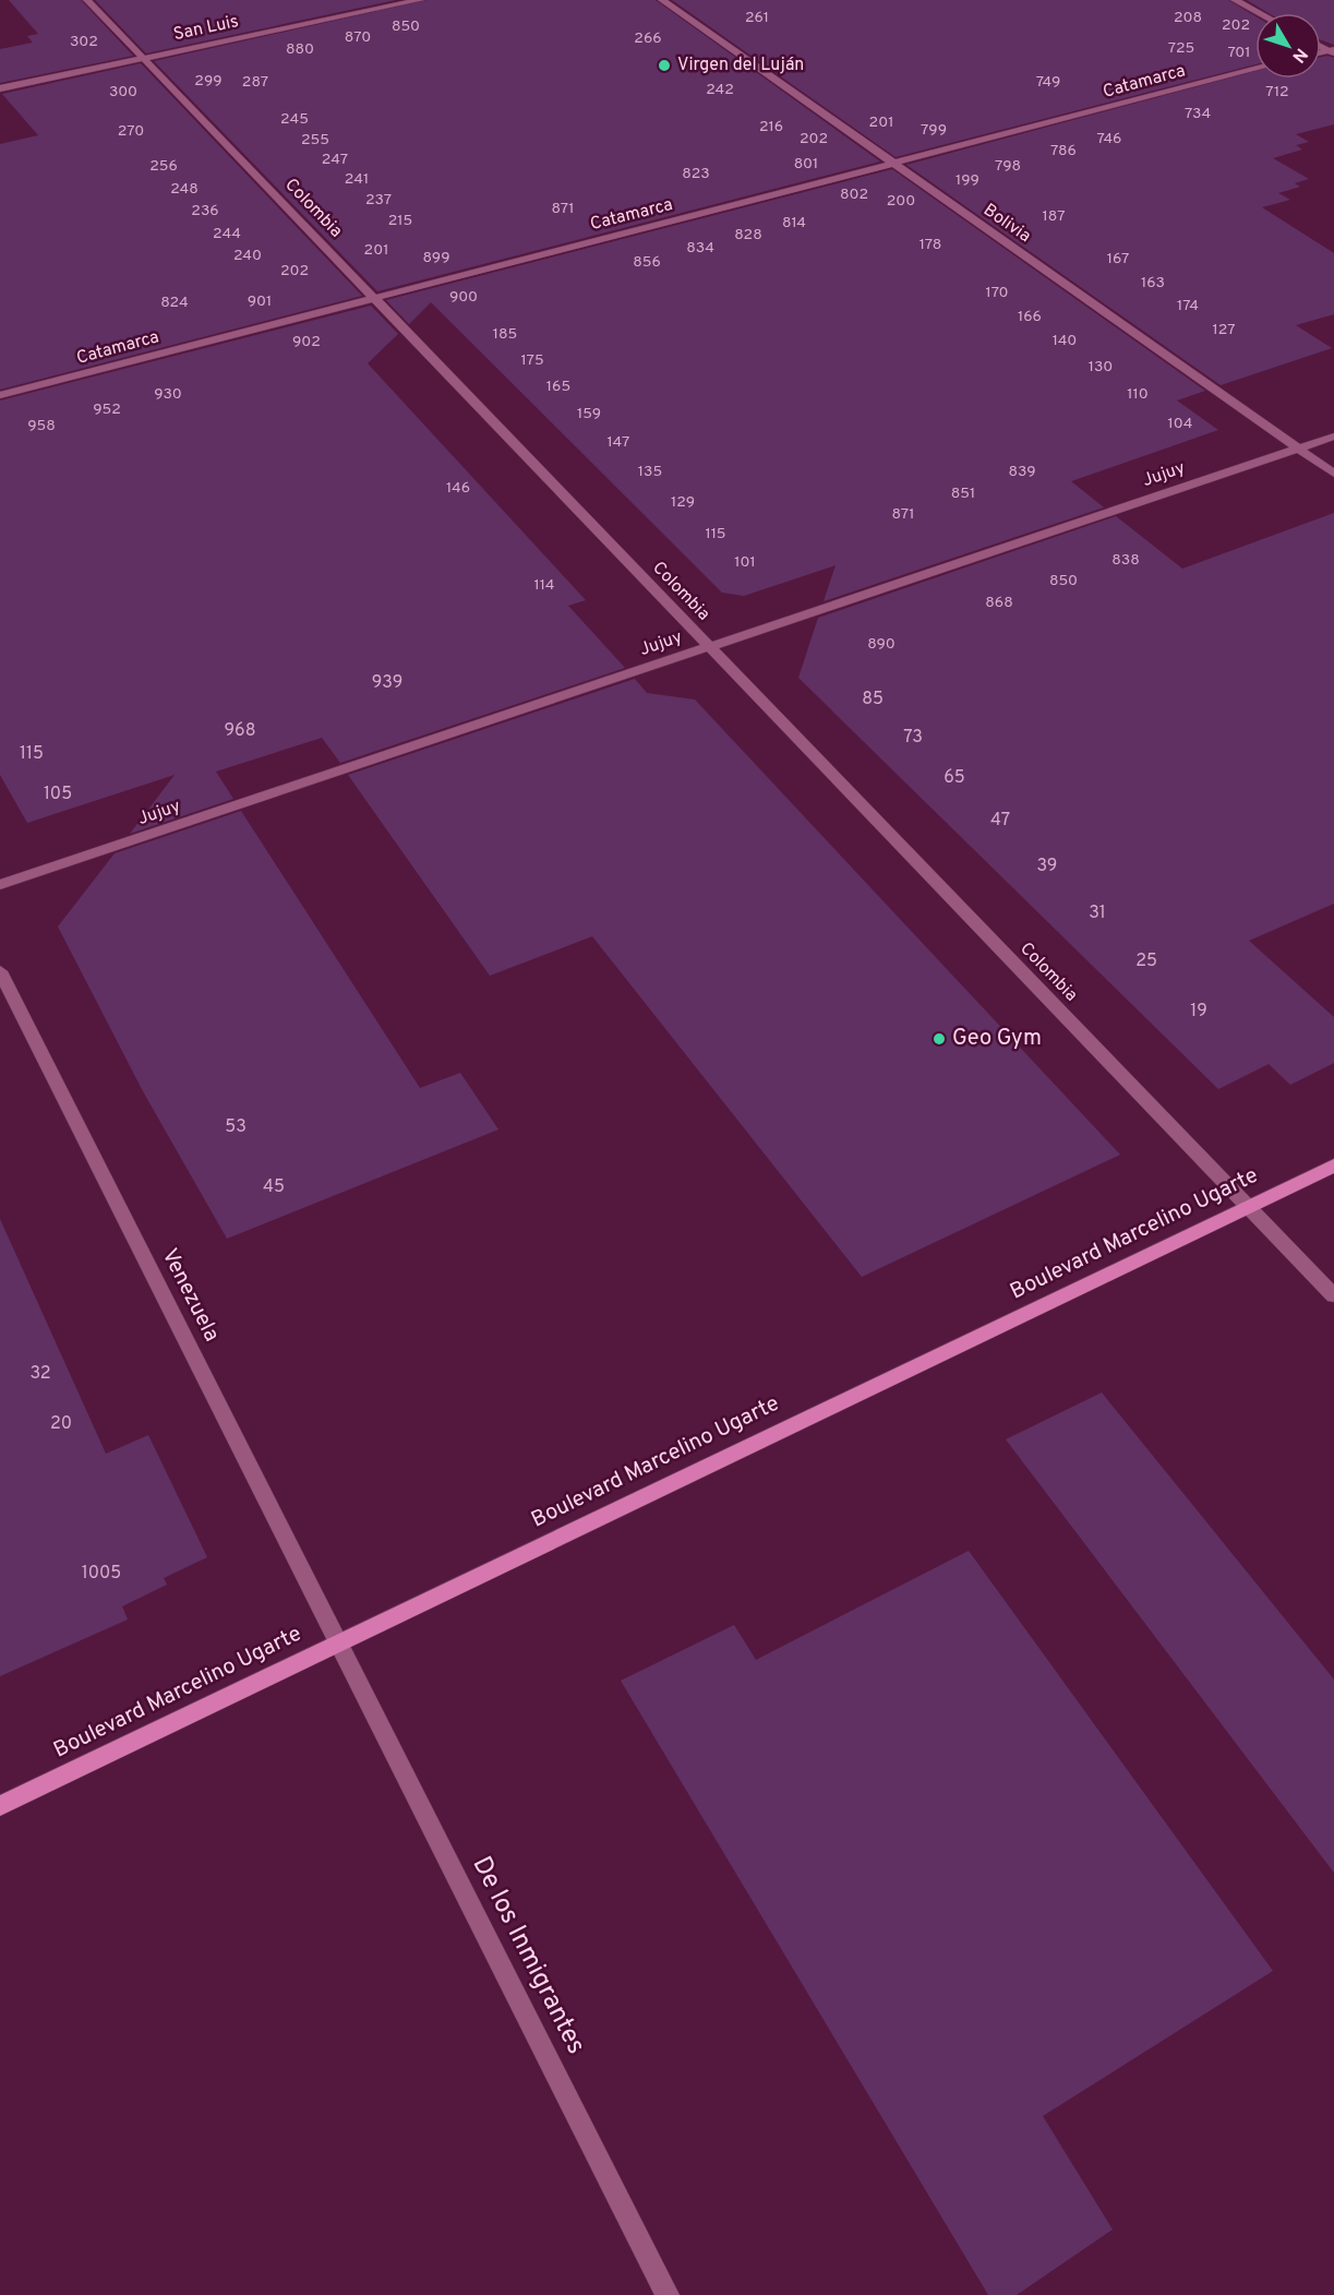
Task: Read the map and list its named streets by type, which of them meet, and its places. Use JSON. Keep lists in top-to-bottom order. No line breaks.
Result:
{"streets":{"main road":["Boulevard Marcelino Ugarte"],"street":["San Luis","Catamarca","Colombia","Bolivia","Jujuy","Venezuela","De los Inmigrantes"]},"crossings":[["San Luis","Colombia"],["Catamarca","Colombia"],["Catamarca","Bolivia"],["Colombia","Jujuy"],["Colombia","Boulevard Marcelino Ugarte"],["Bolivia","Jujuy"],["Boulevard Marcelino Ugarte","Venezuela"],["Boulevard Marcelino Ugarte","De los Inmigrantes"],["Venezuela","De los Inmigrantes"]],"places":["Virgen del Luján","Geo Gym"],"house_numbers":["261","208","202","850","870","266","302","725","880","701","299","287","749","242","300","712","734","245","201","216","799","270","202","746","255","786","247","801","256","798","823","241","199","248","802","237","200","871","236","187","215","814","244","828","178","834","201","240","899","167","856","202","163","170","900","901","824","174","166","127","185","140","902","175","130","165","930","110","952","159","104","958","147","135","839","146","851","129","871","115","838","101","850","114","868","890","939","85","968","73","115","65","105","47","39","31","25","19","53","45","32","20","1005"],"north":"bottom right"}
